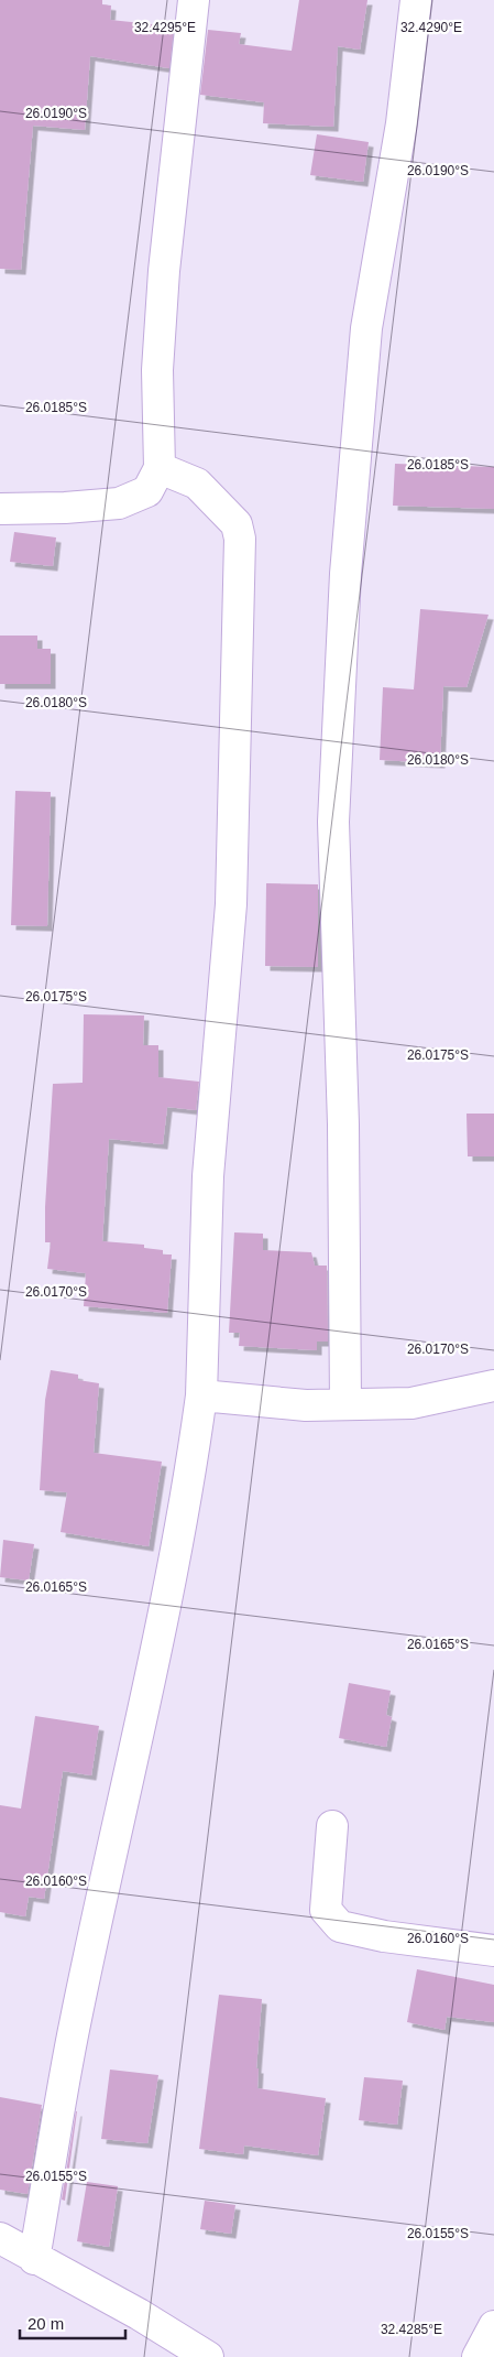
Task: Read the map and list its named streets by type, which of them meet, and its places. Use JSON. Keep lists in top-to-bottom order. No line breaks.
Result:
{"scale_bar":"20 m","coordinates":["32.4295°E","32.4290°E","26.0190°S","26.0185°S","26.0180°S","26.0175°S","26.0170°S","26.0165°S","26.0160°S","26.0155°S","32.4285°E"]}
